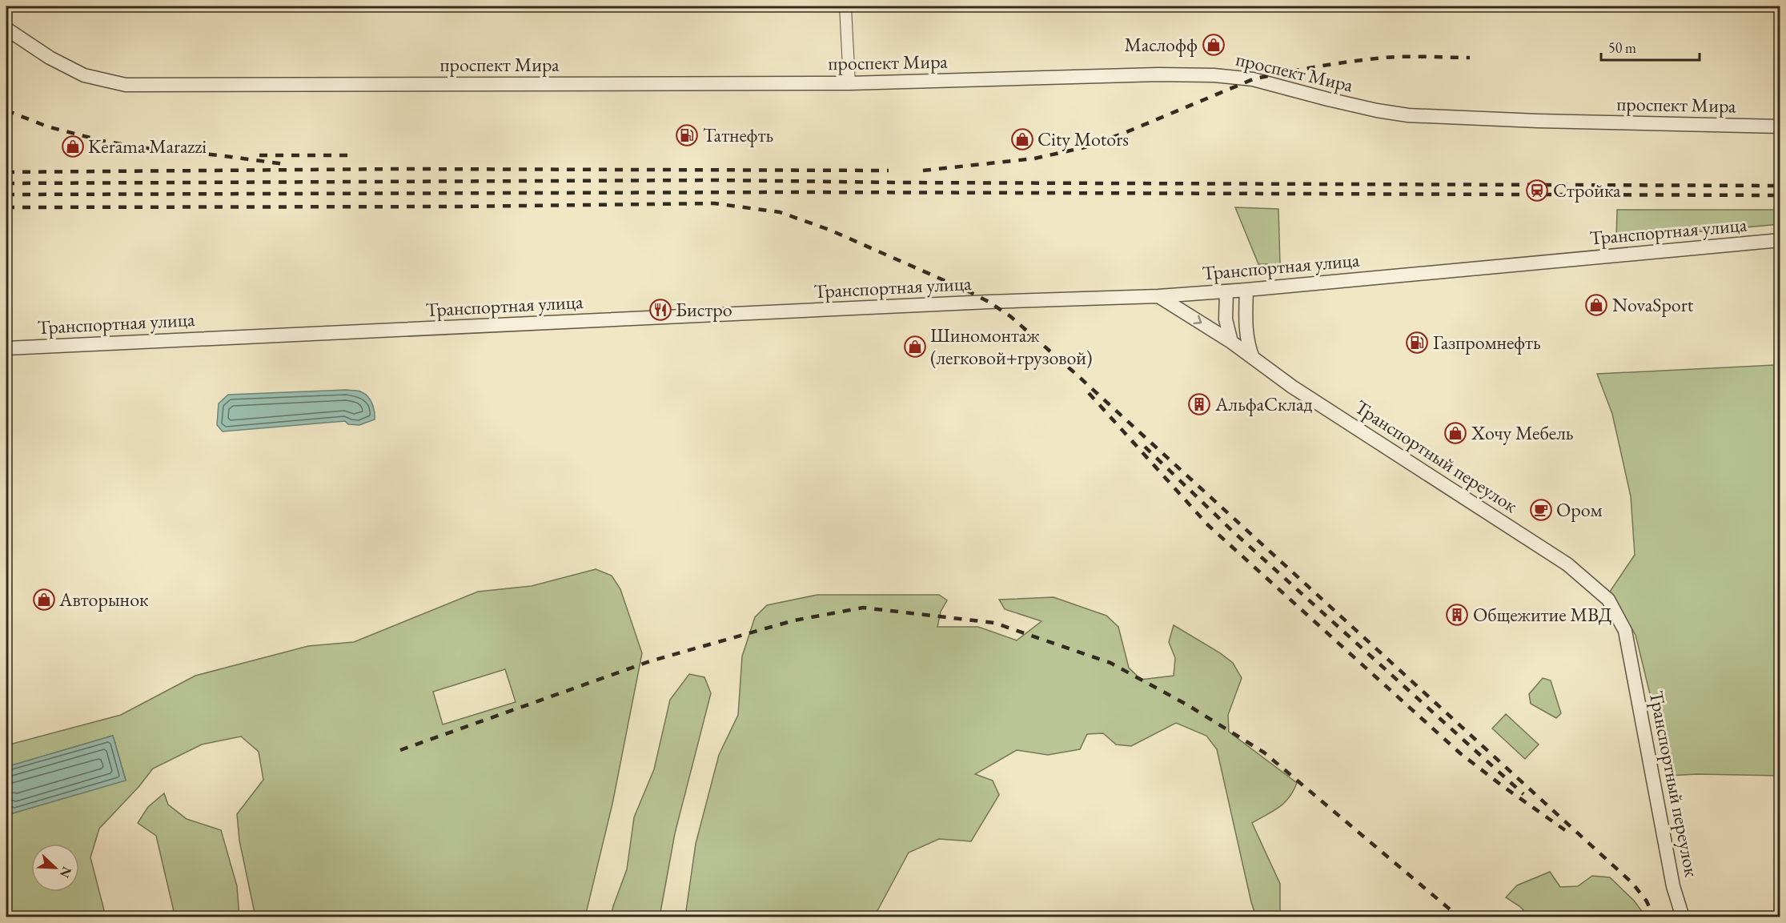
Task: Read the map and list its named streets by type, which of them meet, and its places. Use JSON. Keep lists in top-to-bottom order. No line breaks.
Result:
{"streets":{"street":["проспект Мира","Транспортная улица","Транспортный переулок"]},"crossings":[["Транспортная улица","Транспортный переулок"]],"places":{"shop":["Маслофф","City Motors","Kerama Marazzi","NovaSport","Шиномонтаж (легковой+грузовой)","Хочу Мебель","Авторынок"],"fuel station":["Татнефть","Газпромнефть"],"station":["Стройка"],"restaurant":["Бистро"],"building":["АльфаСклад","Общежитие МВД"],"cafe":["Ором"]},"scale_bar":"50 m","north":"bottom right"}
